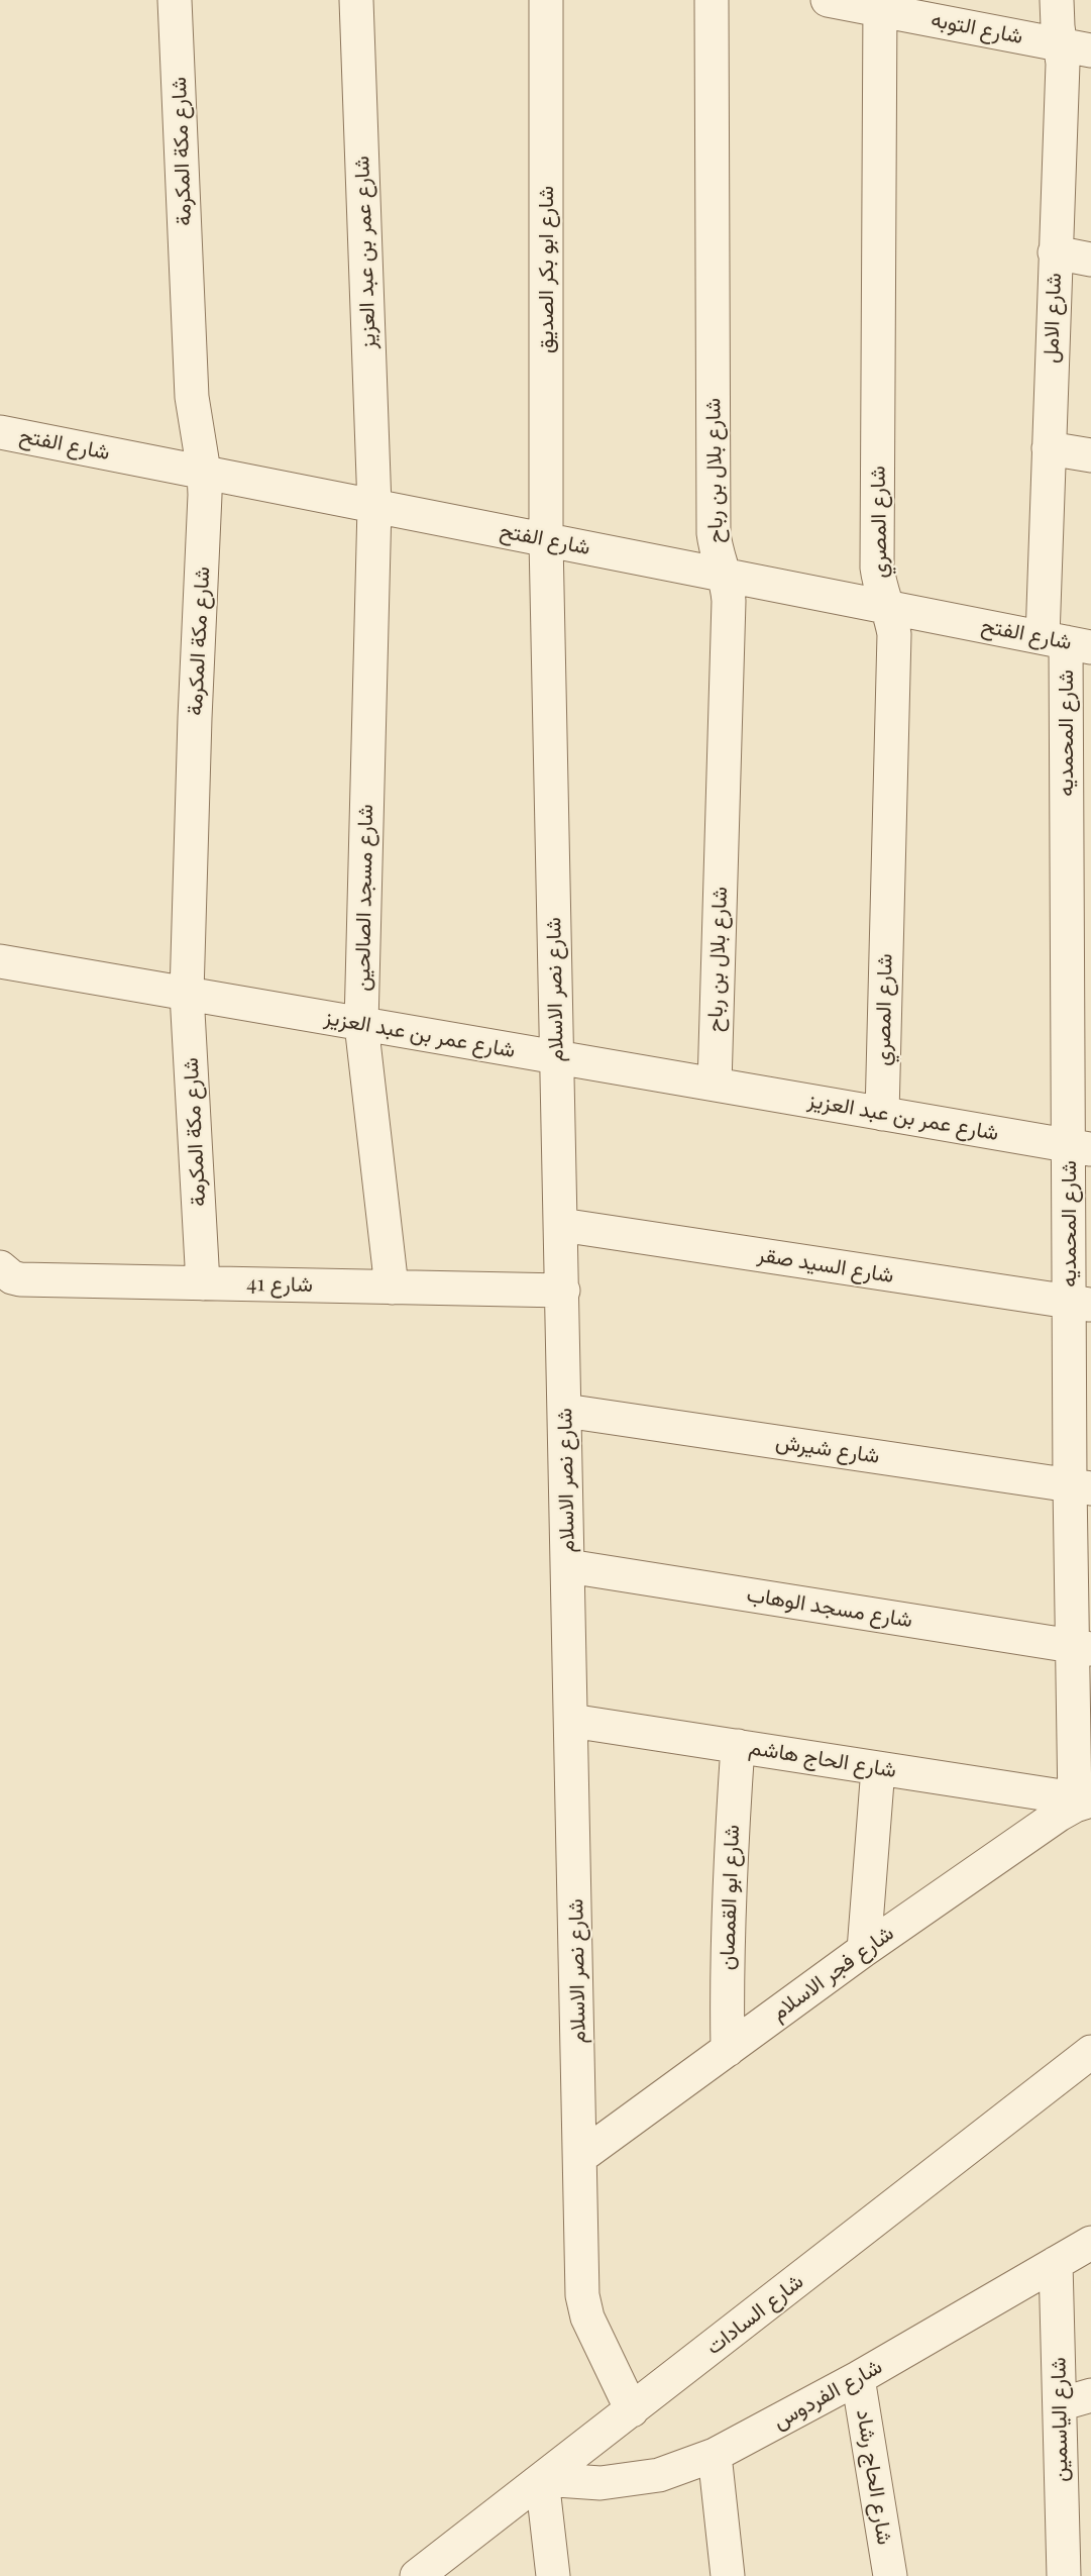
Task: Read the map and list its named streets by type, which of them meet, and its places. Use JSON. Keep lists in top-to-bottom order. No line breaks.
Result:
{"streets":{"street":["شارع التوبه","شارع مكة المكرمة","شارع عمر بن عبد العزيز","شارع ابو بكر الصديق","شارع الامل","شارع الفتح","شارع بلال بن رباح","شارع المصري","شارع المحمديه","شارع مسجد الصالحين","شارع نصر الاسلام","شارع السيد صقر","شارع 41","شارع شيرش","شارع مسجد الوهاب","شارع الحاج هاشم","شارع ابو القمصان","شارع فجر الاسلام","شارع السادات","شارع الفردوس","شارع الياسمين","شارع الحاج رشاد"]},"crossings":[["شارع التوبه","شارع الامل"],["شارع التوبه","شارع المصري"],["شارع مكة المكرمة","شارع عمر بن عبد العزيز"],["شارع مكة المكرمة","شارع الفتح"],["شارع مكة المكرمة","شارع 41"],["شارع عمر بن عبد العزيز","شارع الفتح"],["شارع عمر بن عبد العزيز","شارع بلال بن رباح"],["شارع عمر بن عبد العزيز","شارع المصري"],["شارع عمر بن عبد العزيز","شارع المحمديه"],["شارع عمر بن عبد العزيز","شارع مسجد الصالحين"],["شارع عمر بن عبد العزيز","شارع نصر الاسلام"],["شارع ابو بكر الصديق","شارع الفتح"],["شارع ابو بكر الصديق","شارع نصر الاسلام"],["شارع الامل","شارع الفتح"],["شارع الامل","شارع المحمديه"],["شارع الفتح","شارع بلال بن رباح"],["شارع الفتح","شارع المصري"],["شارع الفتح","شارع المحمديه"],["شارع الفتح","شارع مسجد الصالحين"],["شارع الفتح","شارع نصر الاسلام"],["شارع المحمديه","شارع السيد صقر"],["شارع المحمديه","شارع شيرش"],["شارع المحمديه","شارع مسجد الوهاب"],["شارع المحمديه","شارع الحاج هاشم"],["شارع المحمديه","شارع فجر الاسلام"],["شارع مسجد الصالحين","شارع 41"],["شارع نصر الاسلام","شارع السيد صقر"],["شارع نصر الاسلام","شارع 41"],["شارع نصر الاسلام","شارع شيرش"],["شارع نصر الاسلام","شارع مسجد الوهاب"],["شارع نصر الاسلام","شارع الحاج هاشم"],["شارع نصر الاسلام","شارع فجر الاسلام"],["شارع نصر الاسلام","شارع السادات"],["شارع الحاج هاشم","شارع ابو القمصان"],["شارع الحاج هاشم","شارع فجر الاسلام"],["شارع ابو القمصان","شارع فجر الاسلام"],["شارع السادات","شارع الفردوس"],["شارع الفردوس","شارع الياسمين"],["شارع الفردوس","شارع الحاج رشاد"]]}
